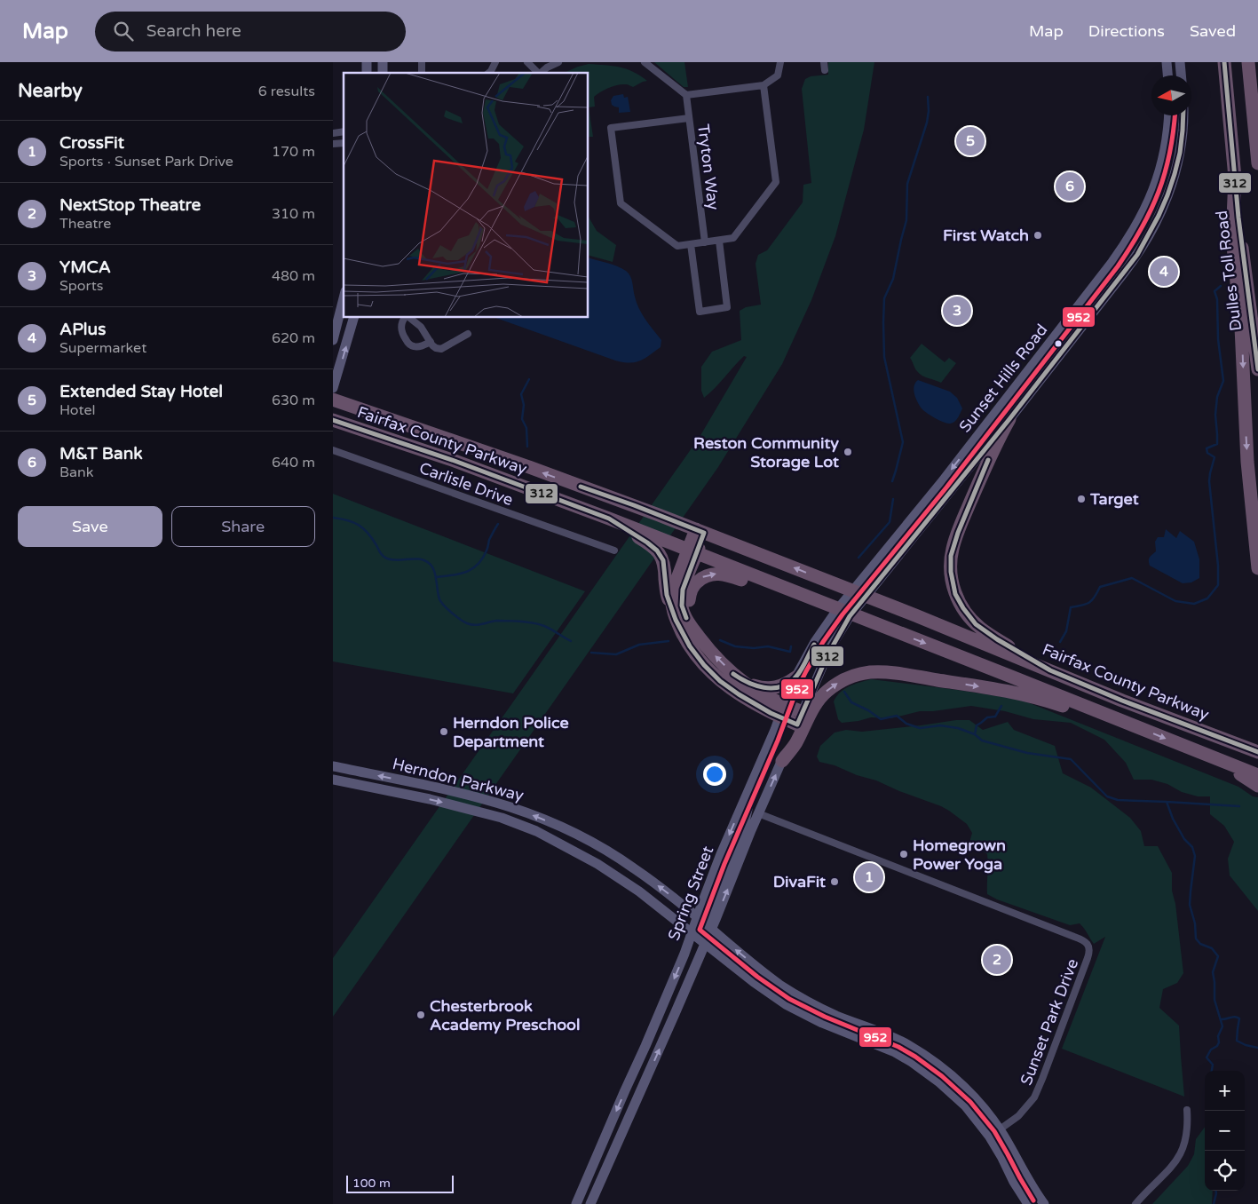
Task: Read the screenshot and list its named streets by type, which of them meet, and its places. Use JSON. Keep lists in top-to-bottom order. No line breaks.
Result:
{"streets":{"highway":["Dulles Toll Road","Fairfax County Parkway"],"main road":["Sunset Hills Road","Herndon Parkway","Spring Street"],"street":["Tryton Way","Carlisle Drive","Sunset Park Drive"]},"crossings":[["Sunset Hills Road","Spring Street"],["Herndon Parkway","Spring Street"],["Herndon Parkway","Sunset Park Drive"],["Spring Street","Sunset Park Drive"]],"places":["First Watch","Reston Community Storage Lot","Target","Herndon Police Department","Homegrown Power Yoga","DivaFit","Chesterbrook Academy Preschool"],"lines":["transit line 312","transit line 952"],"scale_bar":"100 m","north":"left","page":{"header":"Map","search":"Search here","nav":["Map","Directions","Saved"],"heading":["Nearby","6 results"],"list":[{"mark":"1","name":"CrossFit","note":"Sports · Sunset Park Drive","value":"170 m"},{"mark":"2","name":"NextStop Theatre","note":"Theatre","value":"310 m"},{"mark":"3","name":"YMCA","note":"Sports","value":"480 m"},{"mark":"4","name":"APlus","note":"Supermarket","value":"620 m"},{"mark":"5","name":"Extended Stay Hotel","note":"Hotel","value":"630 m"},{"mark":"6","name":"M&T Bank","note":"Bank","value":"640 m"}],"pins":["5","6","4","3","1","2"],"buttons":["Save","Share"],"map_buttons":["+","−"],"scale":"100 m"}}
